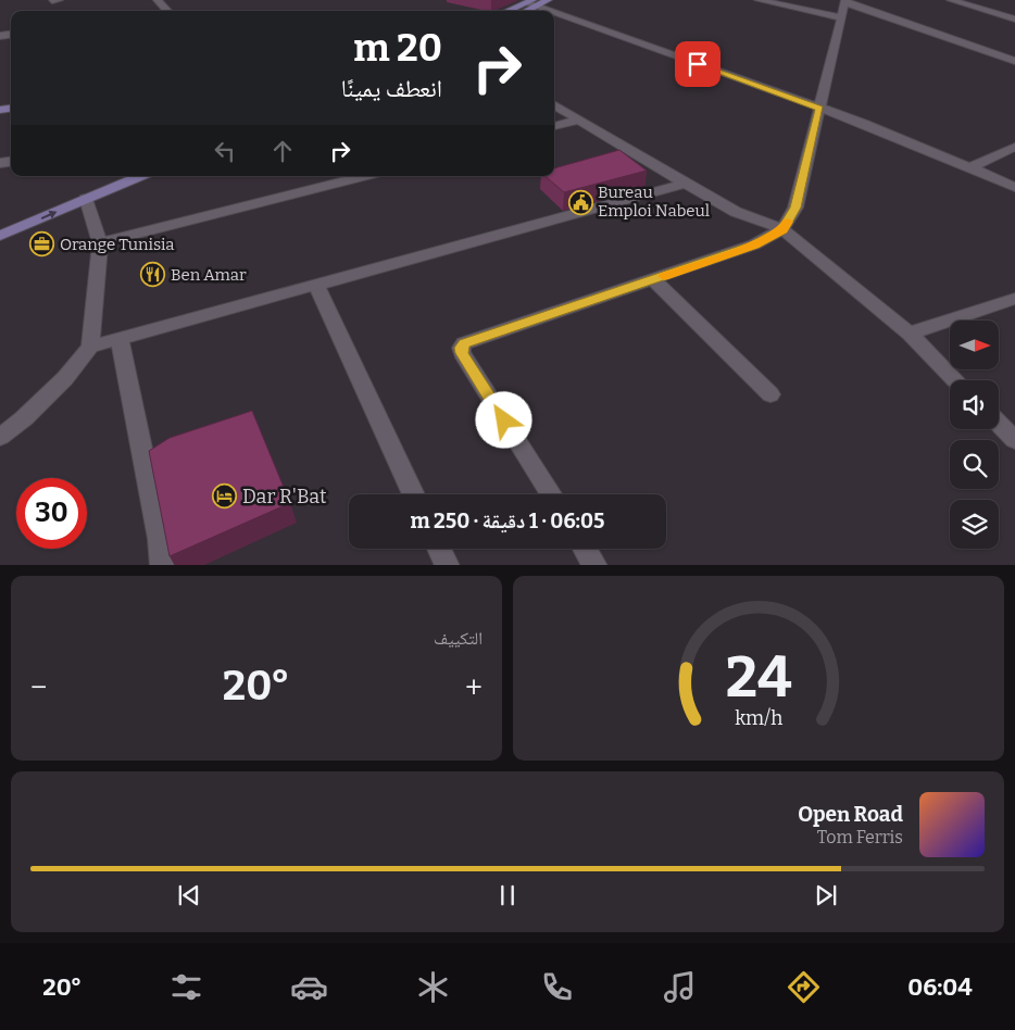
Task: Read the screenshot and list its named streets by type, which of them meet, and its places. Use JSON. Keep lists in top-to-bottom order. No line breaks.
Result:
{"places":{"public building":["Bureau Emploi Nabeul"],"office":["Orange Tunisia"],"restaurant":["Ben Amar"],"hotel":["Dar R'Bat"]},"north":"right","page":{"turn":["20 m","انعطف يمينًا"],"limit":"30","trip":"06:05 · 1 دقيقة · 250 m","tile":"التكييف","heat":["−","20°","+"],"song":["Open Road","Tom Ferris"],"tabs":["06:04","20°"],"gauge":["24","km/h"]}}
